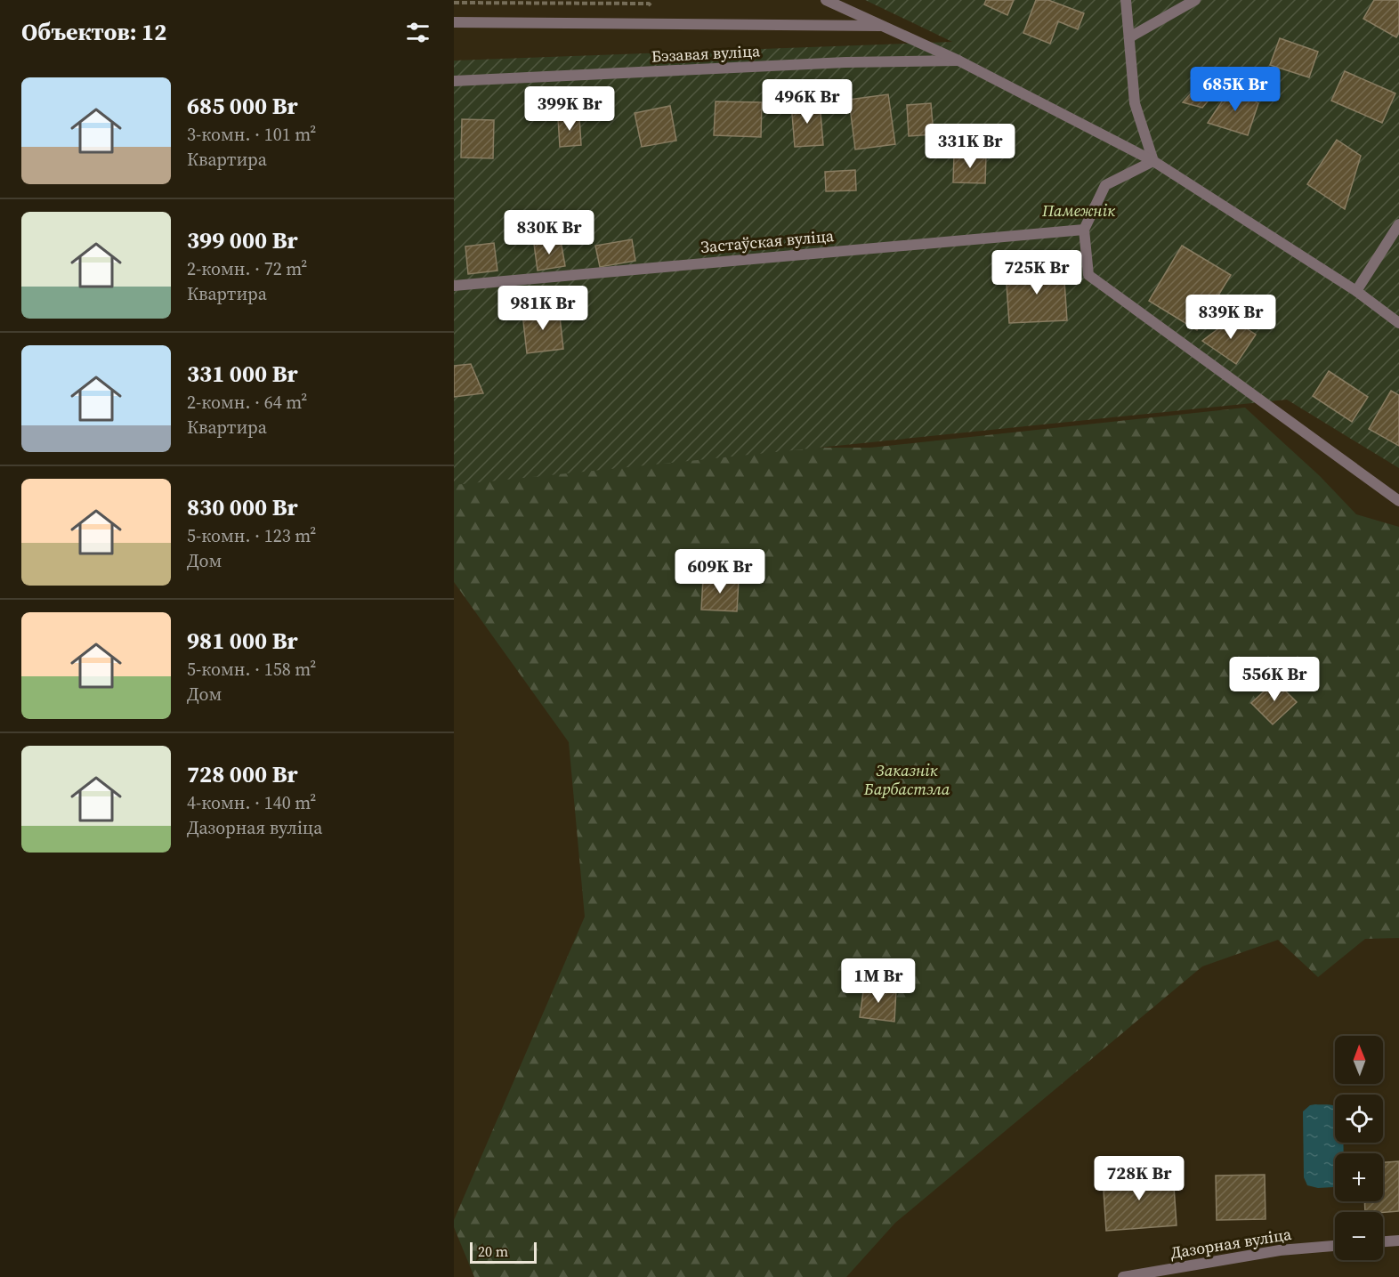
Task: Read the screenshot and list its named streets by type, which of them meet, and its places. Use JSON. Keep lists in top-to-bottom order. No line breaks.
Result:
{"streets":{"street":["Бэзавая вуліца","Застаўская вуліца","Дазорная вуліца"]},"parks":["Памежнік","Заказнік Барбастэла"],"scale_bar":"20 m","north":"top","page":{"heading":"Объектов: 12","list":[{"name":"685 000 Br","note":"3-комн. · 101 m² · Квартира"},{"name":"399 000 Br","note":"2-комн. · 72 m² · Квартира"},{"name":"331 000 Br","note":"2-комн. · 64 m² · Квартира"},{"name":"830 000 Br","note":"5-комн. · 123 m² · Дом"},{"name":"981 000 Br","note":"5-комн. · 158 m² · Дом"},{"name":"728 000 Br","note":"4-комн. · 140 m² · Дазорная вуліца"}],"price":["685K Br","496K Br","399K Br","331K Br","830K Br","725K Br","981K Br","839K Br","609K Br","556K Br","1M Br","728K Br"],"map_buttons":["+","−"],"scale":"20 m"}}
